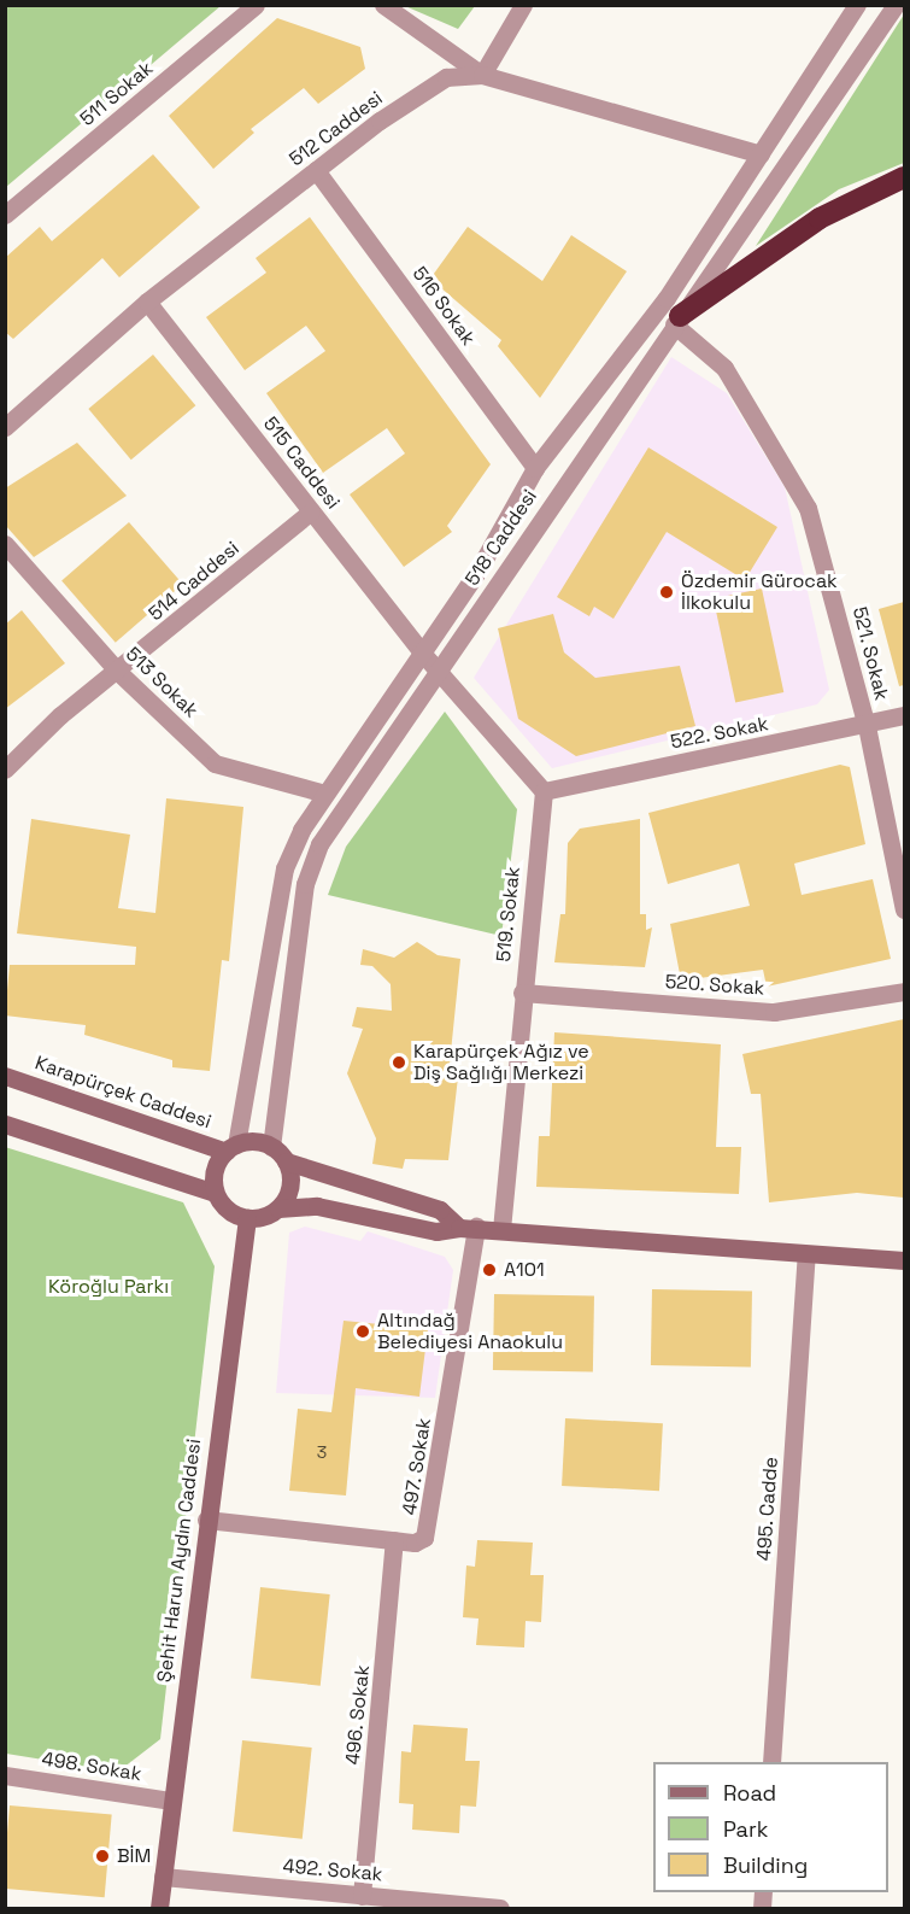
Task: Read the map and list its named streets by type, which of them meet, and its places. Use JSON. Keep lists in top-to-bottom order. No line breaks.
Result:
{"streets":{"main road":["Karapürçek Caddesi","Şehit Harun Aydın Caddesi"],"street":["511 Sokak","512 Caddesi","516 Sokak","515 Caddesi","518 Caddesi","514 Caddesi","521. Sokak","513 Sokak","522. Sokak","519. Sokak","520. Sokak","497. Sokak","495. Cadde","496. Sokak","498. Sokak","492. Sokak"]},"crossings":[["512 Caddesi","516 Sokak"],["512 Caddesi","515 Caddesi"],["512 Caddesi","518 Caddesi"],["516 Sokak","518 Caddesi"],["515 Caddesi","518 Caddesi"],["515 Caddesi","514 Caddesi"],["518 Caddesi","521. Sokak"],["518 Caddesi","513 Sokak"],["518 Caddesi","Karapürçek Caddesi"],["518 Caddesi","Şehit Harun Aydın Caddesi"],["514 Caddesi","513 Sokak"],["521. Sokak","522. Sokak"],["522. Sokak","519. Sokak"],["519. Sokak","520. Sokak"],["Karapürçek Caddesi","Şehit Harun Aydın Caddesi"],["497. Sokak","Şehit Harun Aydın Caddesi"],["497. Sokak","496. Sokak"],["Şehit Harun Aydın Caddesi","498. Sokak"],["Şehit Harun Aydın Caddesi","492. Sokak"],["496. Sokak","492. Sokak"]],"parks":["Köroğlu Parkı"],"places":["Özdemir Gürocak İlkokulu","Karapürçek Ağız ve Diş Sağlığı Merkezi","A101","Altındağ Belediyesi Anaokulu","BİM"],"house_numbers":["3"],"legend":["Road","Park","Building"]}
